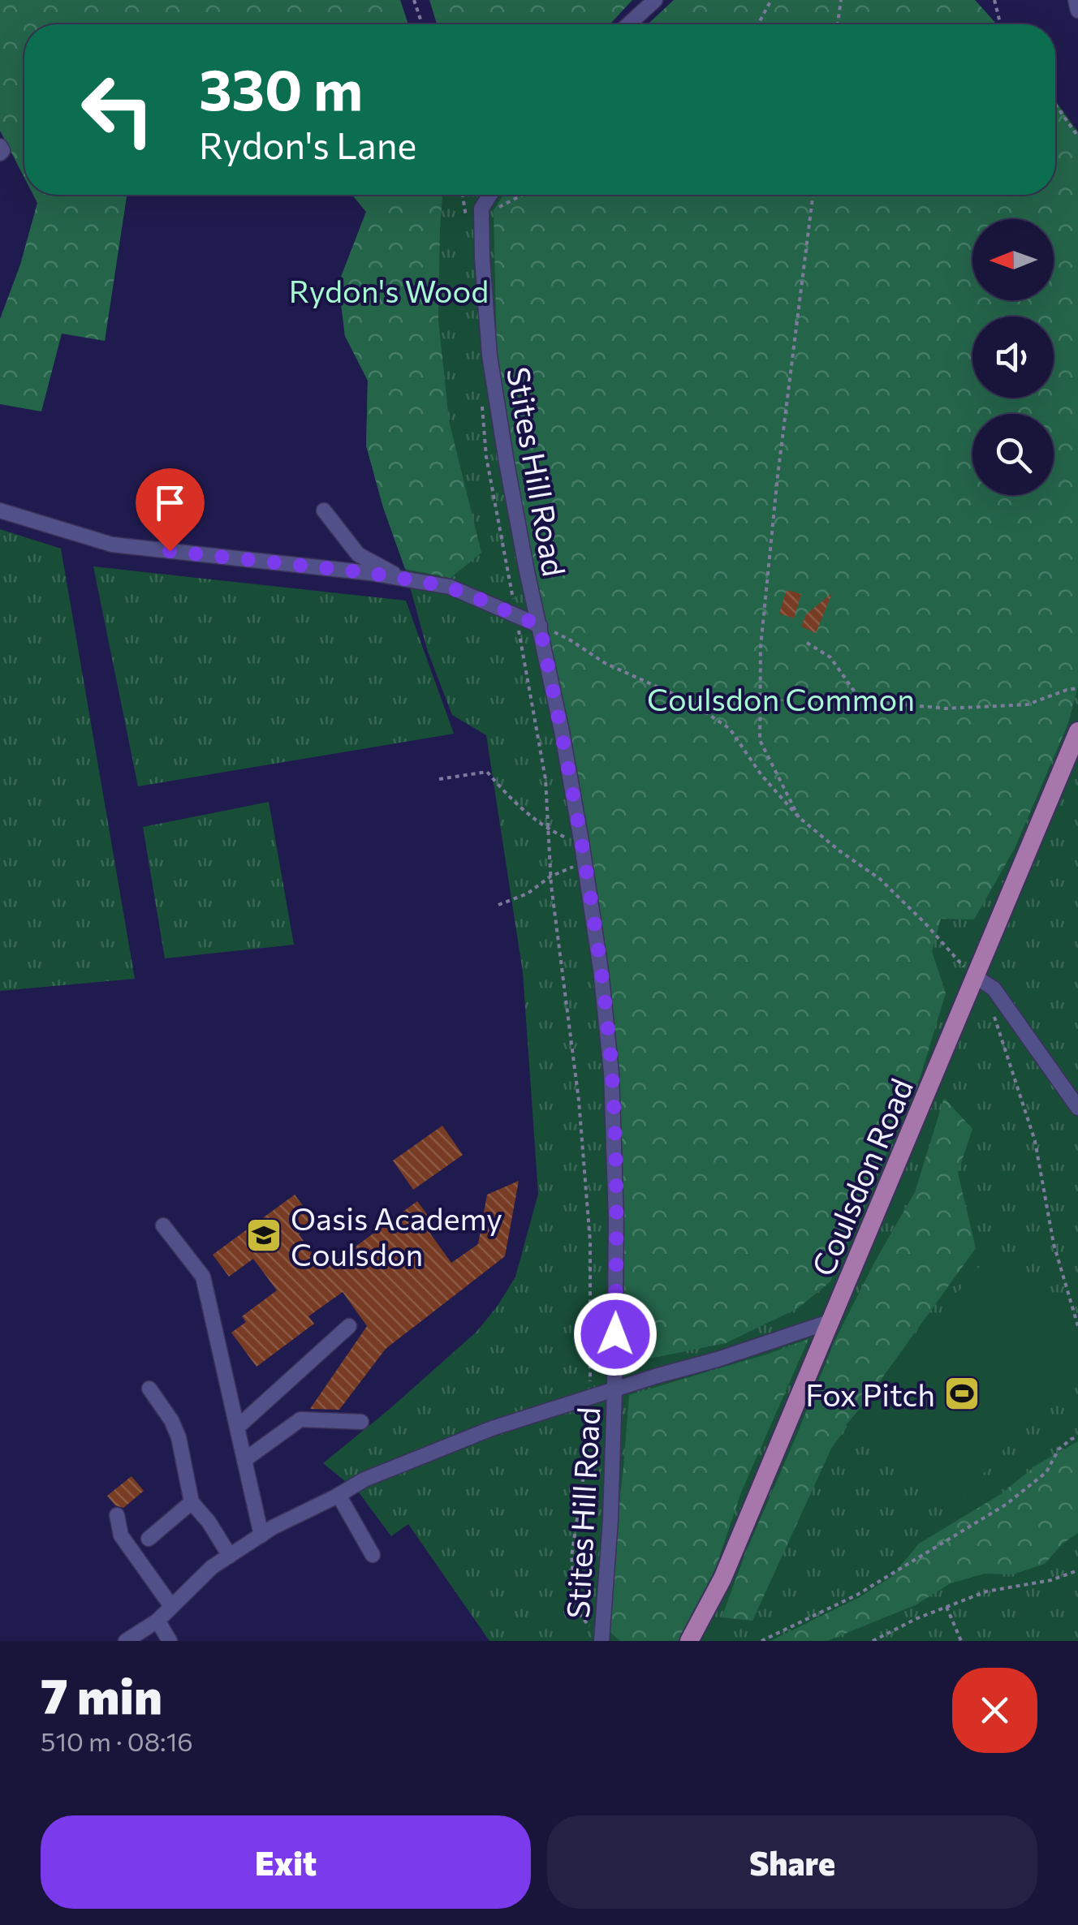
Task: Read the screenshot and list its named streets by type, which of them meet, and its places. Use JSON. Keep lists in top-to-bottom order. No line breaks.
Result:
{"streets":{"main road":["Coulsdon Road"],"street":["Stites Hill Road"]},"parks":["Rydon's Wood","Coulsdon Common"],"places":{"school or university":["Oasis Academy Coulsdon"],"sports":["Fox Pitch"]},"north":"left","page":{"turn":["330 m","Rydon's Lane"],"heading":["7 min","510 m · 08:16"],"buttons":["Exit","Share"]}}
